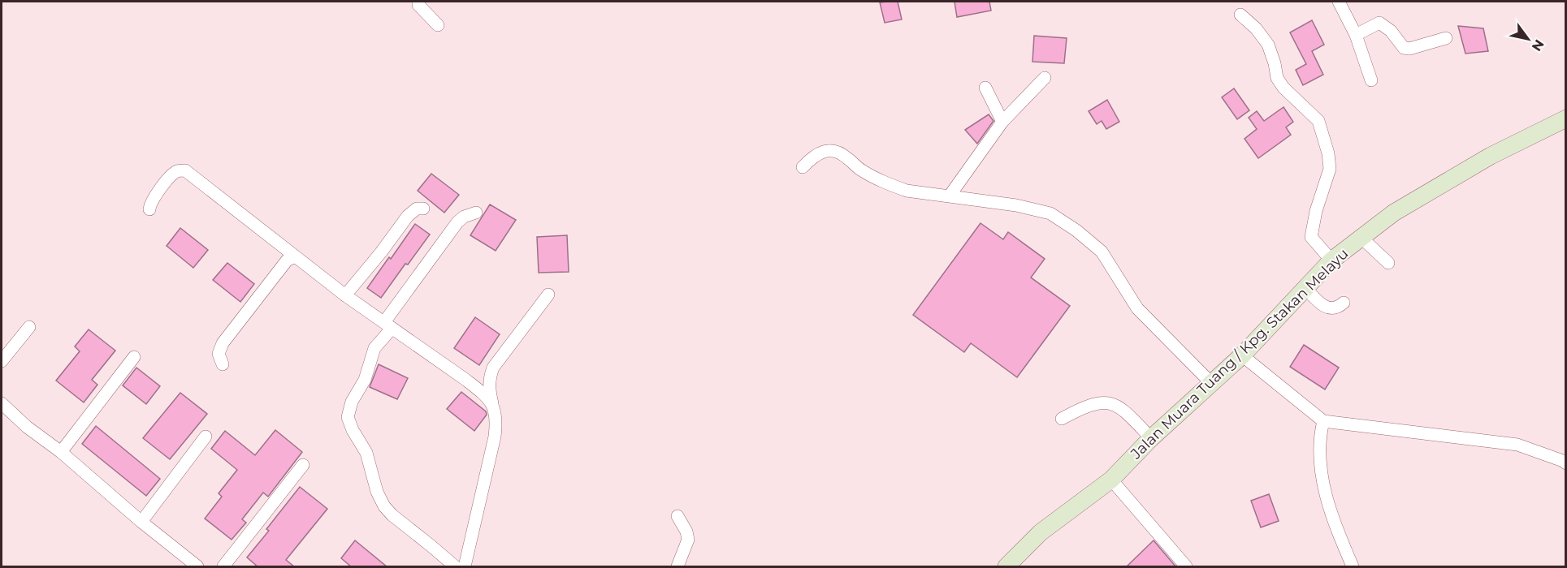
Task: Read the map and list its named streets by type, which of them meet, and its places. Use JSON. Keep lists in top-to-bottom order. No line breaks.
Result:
{"streets":{"main road":["Jalan Muara Tuang / Kpg. Stakan Melayu"]},"north":"bottom right"}
